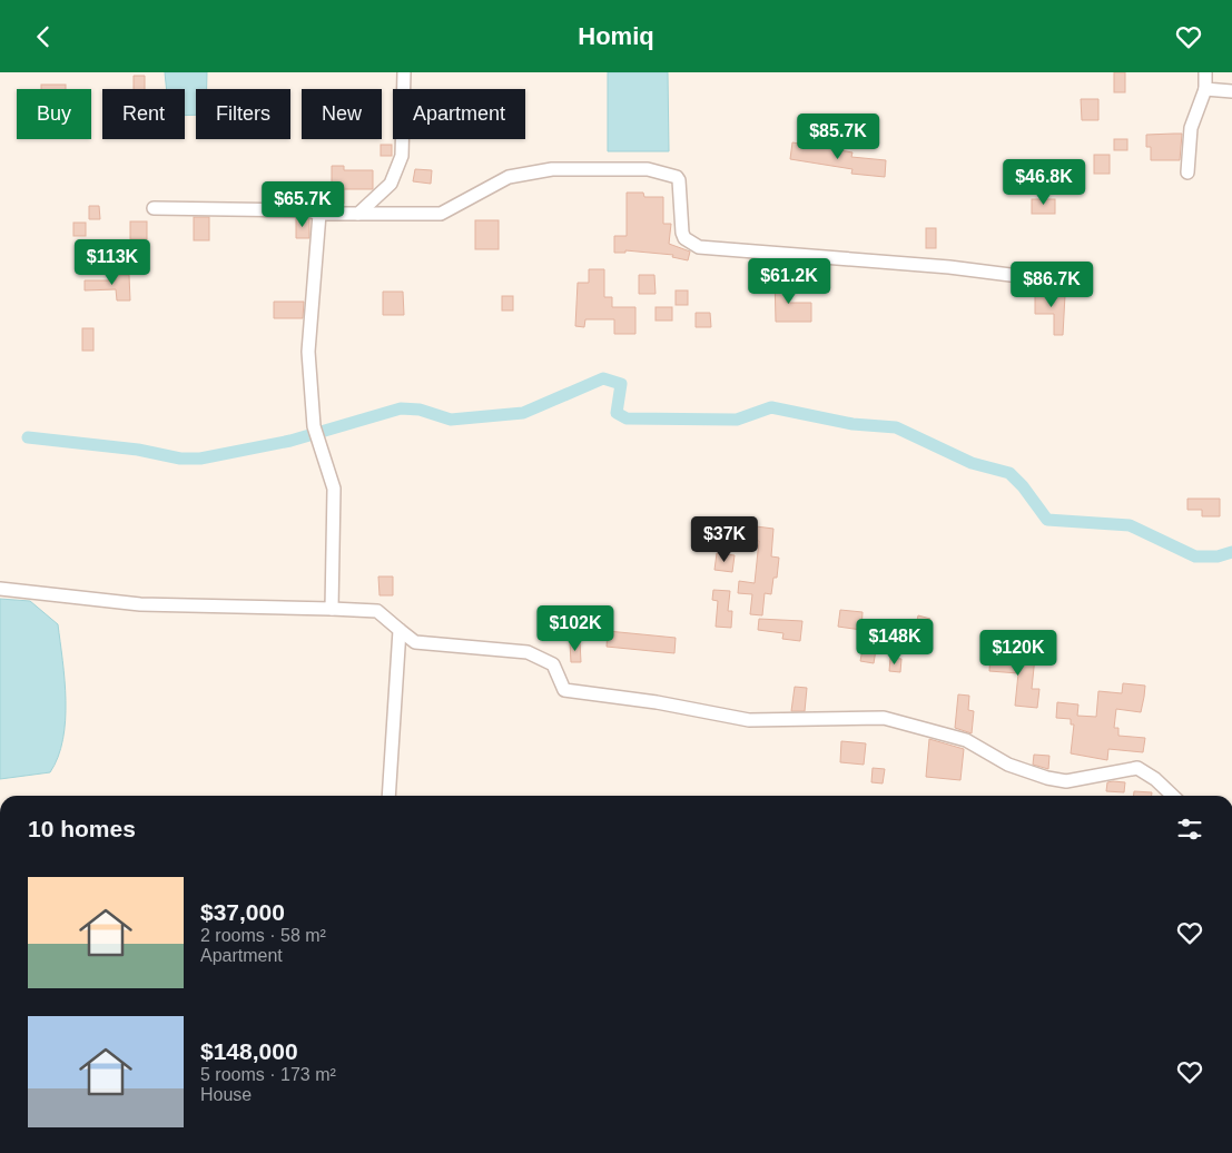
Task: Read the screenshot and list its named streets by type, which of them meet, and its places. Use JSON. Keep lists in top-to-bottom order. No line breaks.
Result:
{"page":{"header":"Homiq","chip":["Buy","Rent","Filters","New","Apartment"],"price":["$85.7K","$46.8K","$65.7K","$113K","$61.2K","$86.7K","$37K","$102K","$148K","$120K"],"heading":"10 homes","list":[{"name":"$37,000","note":"2 rooms · 58 m² · Apartment"},{"name":"$148,000","note":"5 rooms · 173 m² · House"}]}}
